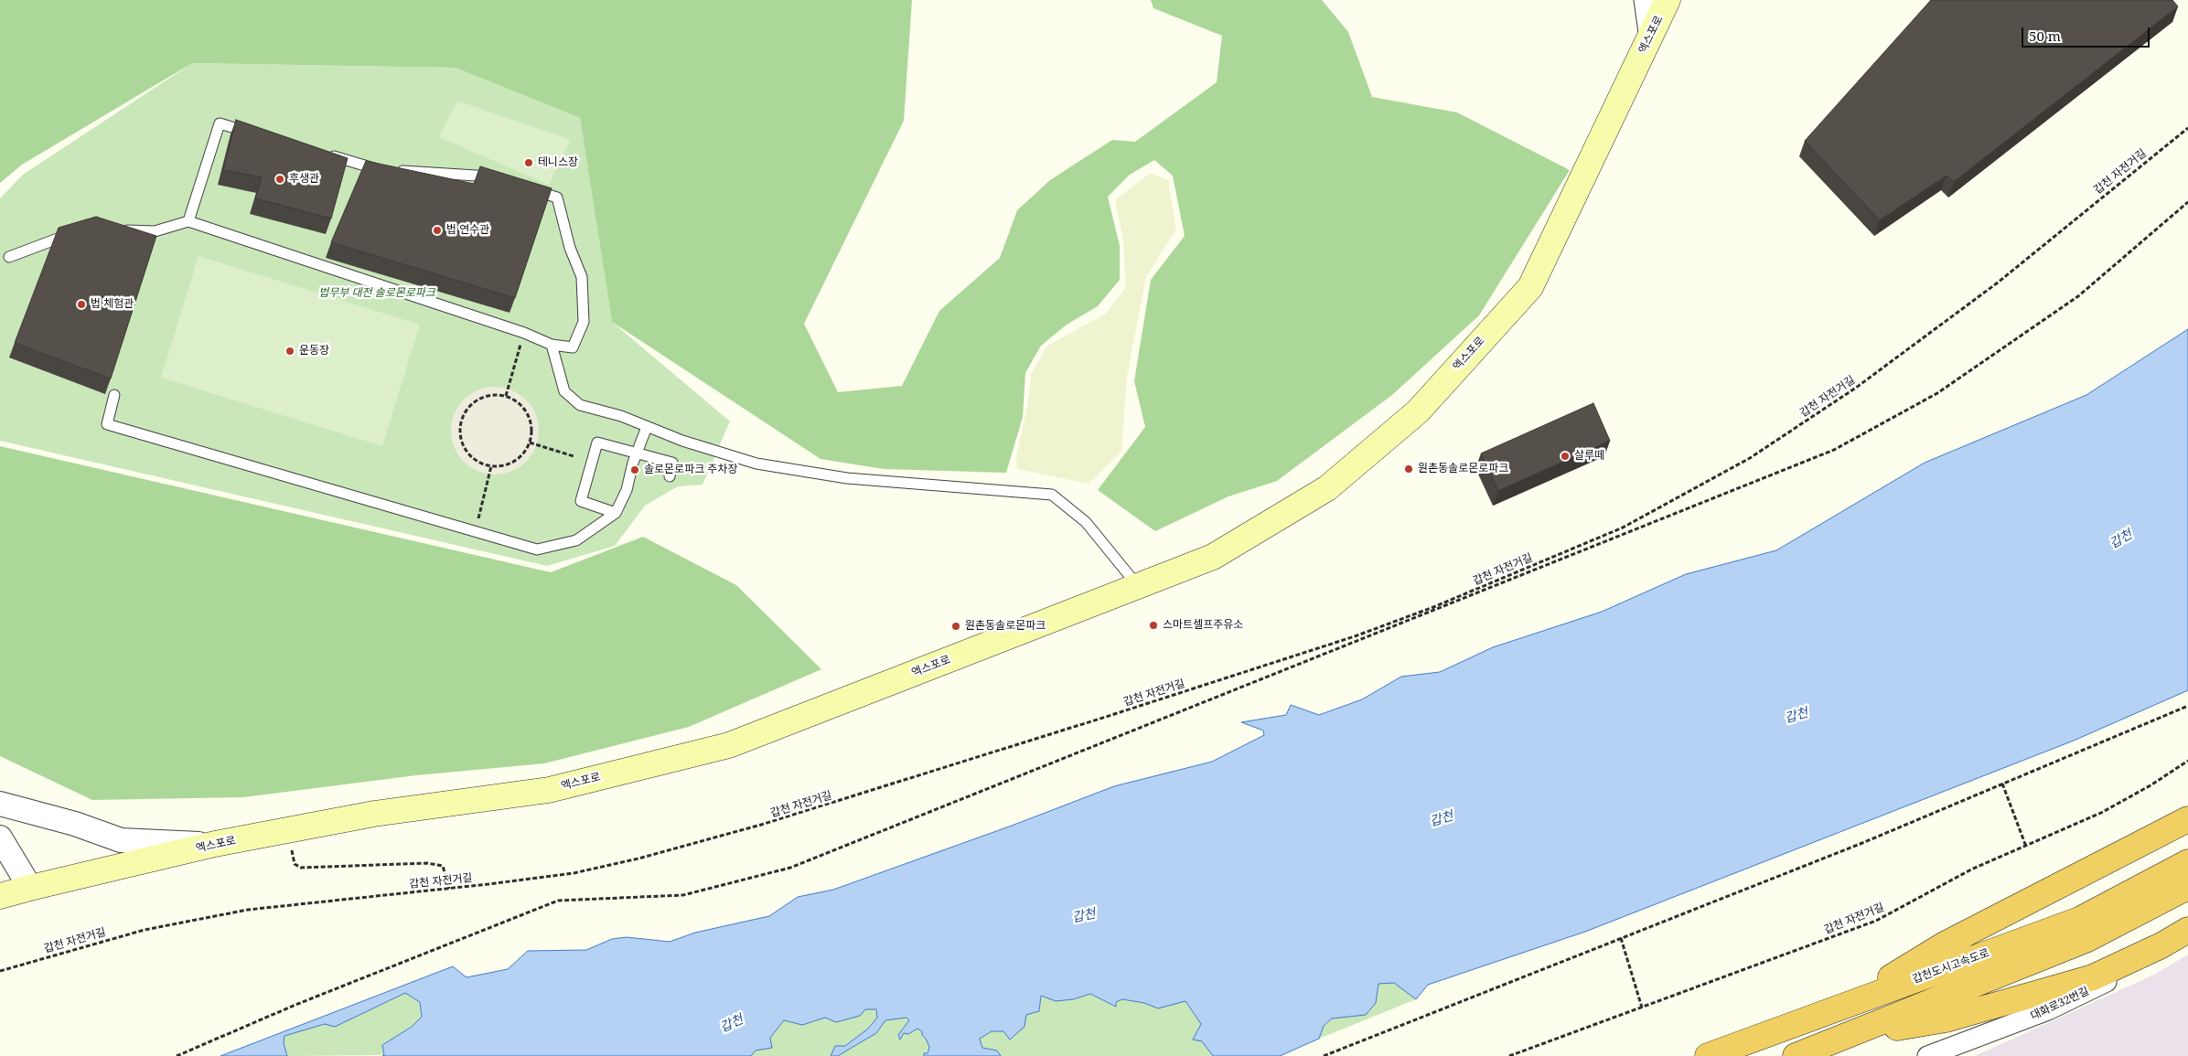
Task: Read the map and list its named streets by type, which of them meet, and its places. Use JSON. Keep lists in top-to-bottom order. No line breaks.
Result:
{"streets":{"highway":["갑천도시고속도로"],"main road":["엑스포로"],"street":["대화로32번길"],"path":["갑천 자전거길"]},"water":["갑천"],"parks":["법무부 대전 솔로몬로파크"],"places":["테니스장","후생관","법 연수관","법 체험관","운동장","살루떼","원촌동솔로몬로파크","솔로몬로파크 주차장","스마트셀프주유소","원촌동솔로몬파크"],"scale_bar":"50 m"}
